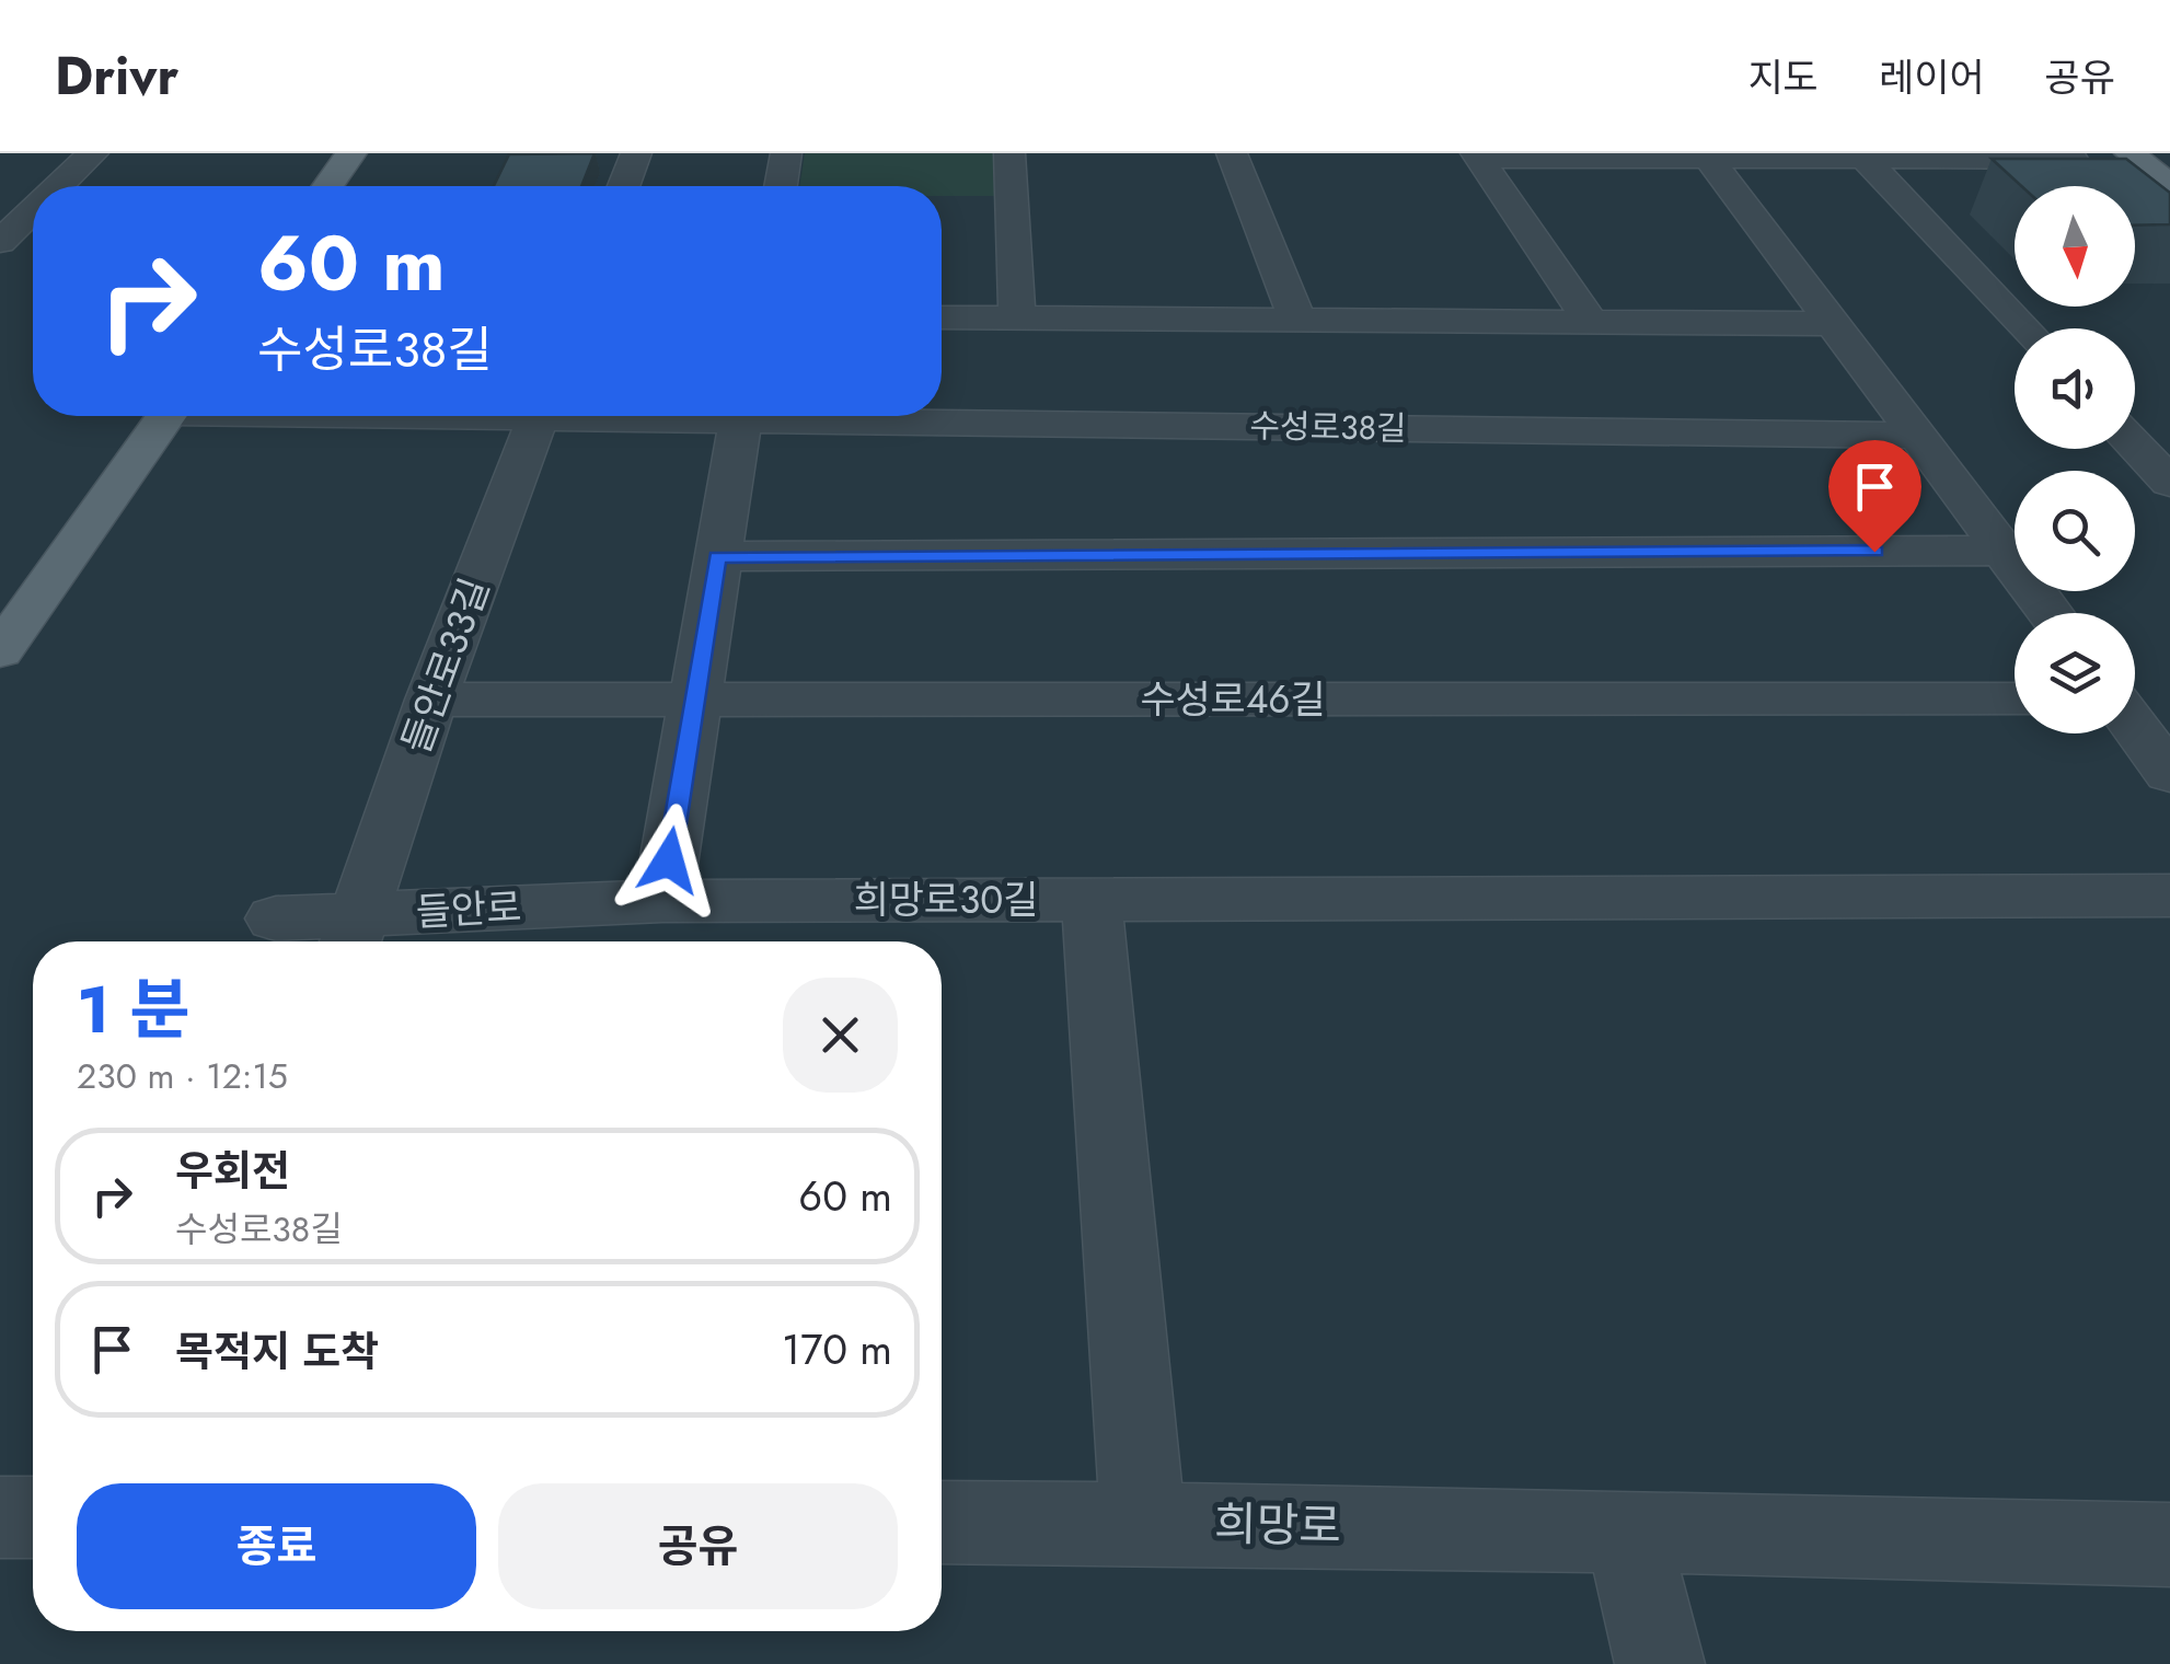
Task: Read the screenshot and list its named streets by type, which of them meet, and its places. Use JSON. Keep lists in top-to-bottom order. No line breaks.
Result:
{"streets":{"street":["수성로38길","들안로33길","수성로46길","희망로30길","들안로","희망로"]},"crossings":[["들안로33길","수성로46길"],["들안로33길","들안로"],["희망로30길","들안로"],["희망로30길","희망로"]],"north":"bottom","page":{"header":"Drivr","nav":["지도","레이어","공유"],"turn":["60 m","수성로38길"],"heading":["1 분","230 m · 12:15"],"list":[{"name":"우회전","note":"수성로38길","value":"60 m"},{"name":"목적지 도착","value":"170 m"}],"buttons":["종료","공유"]}}
